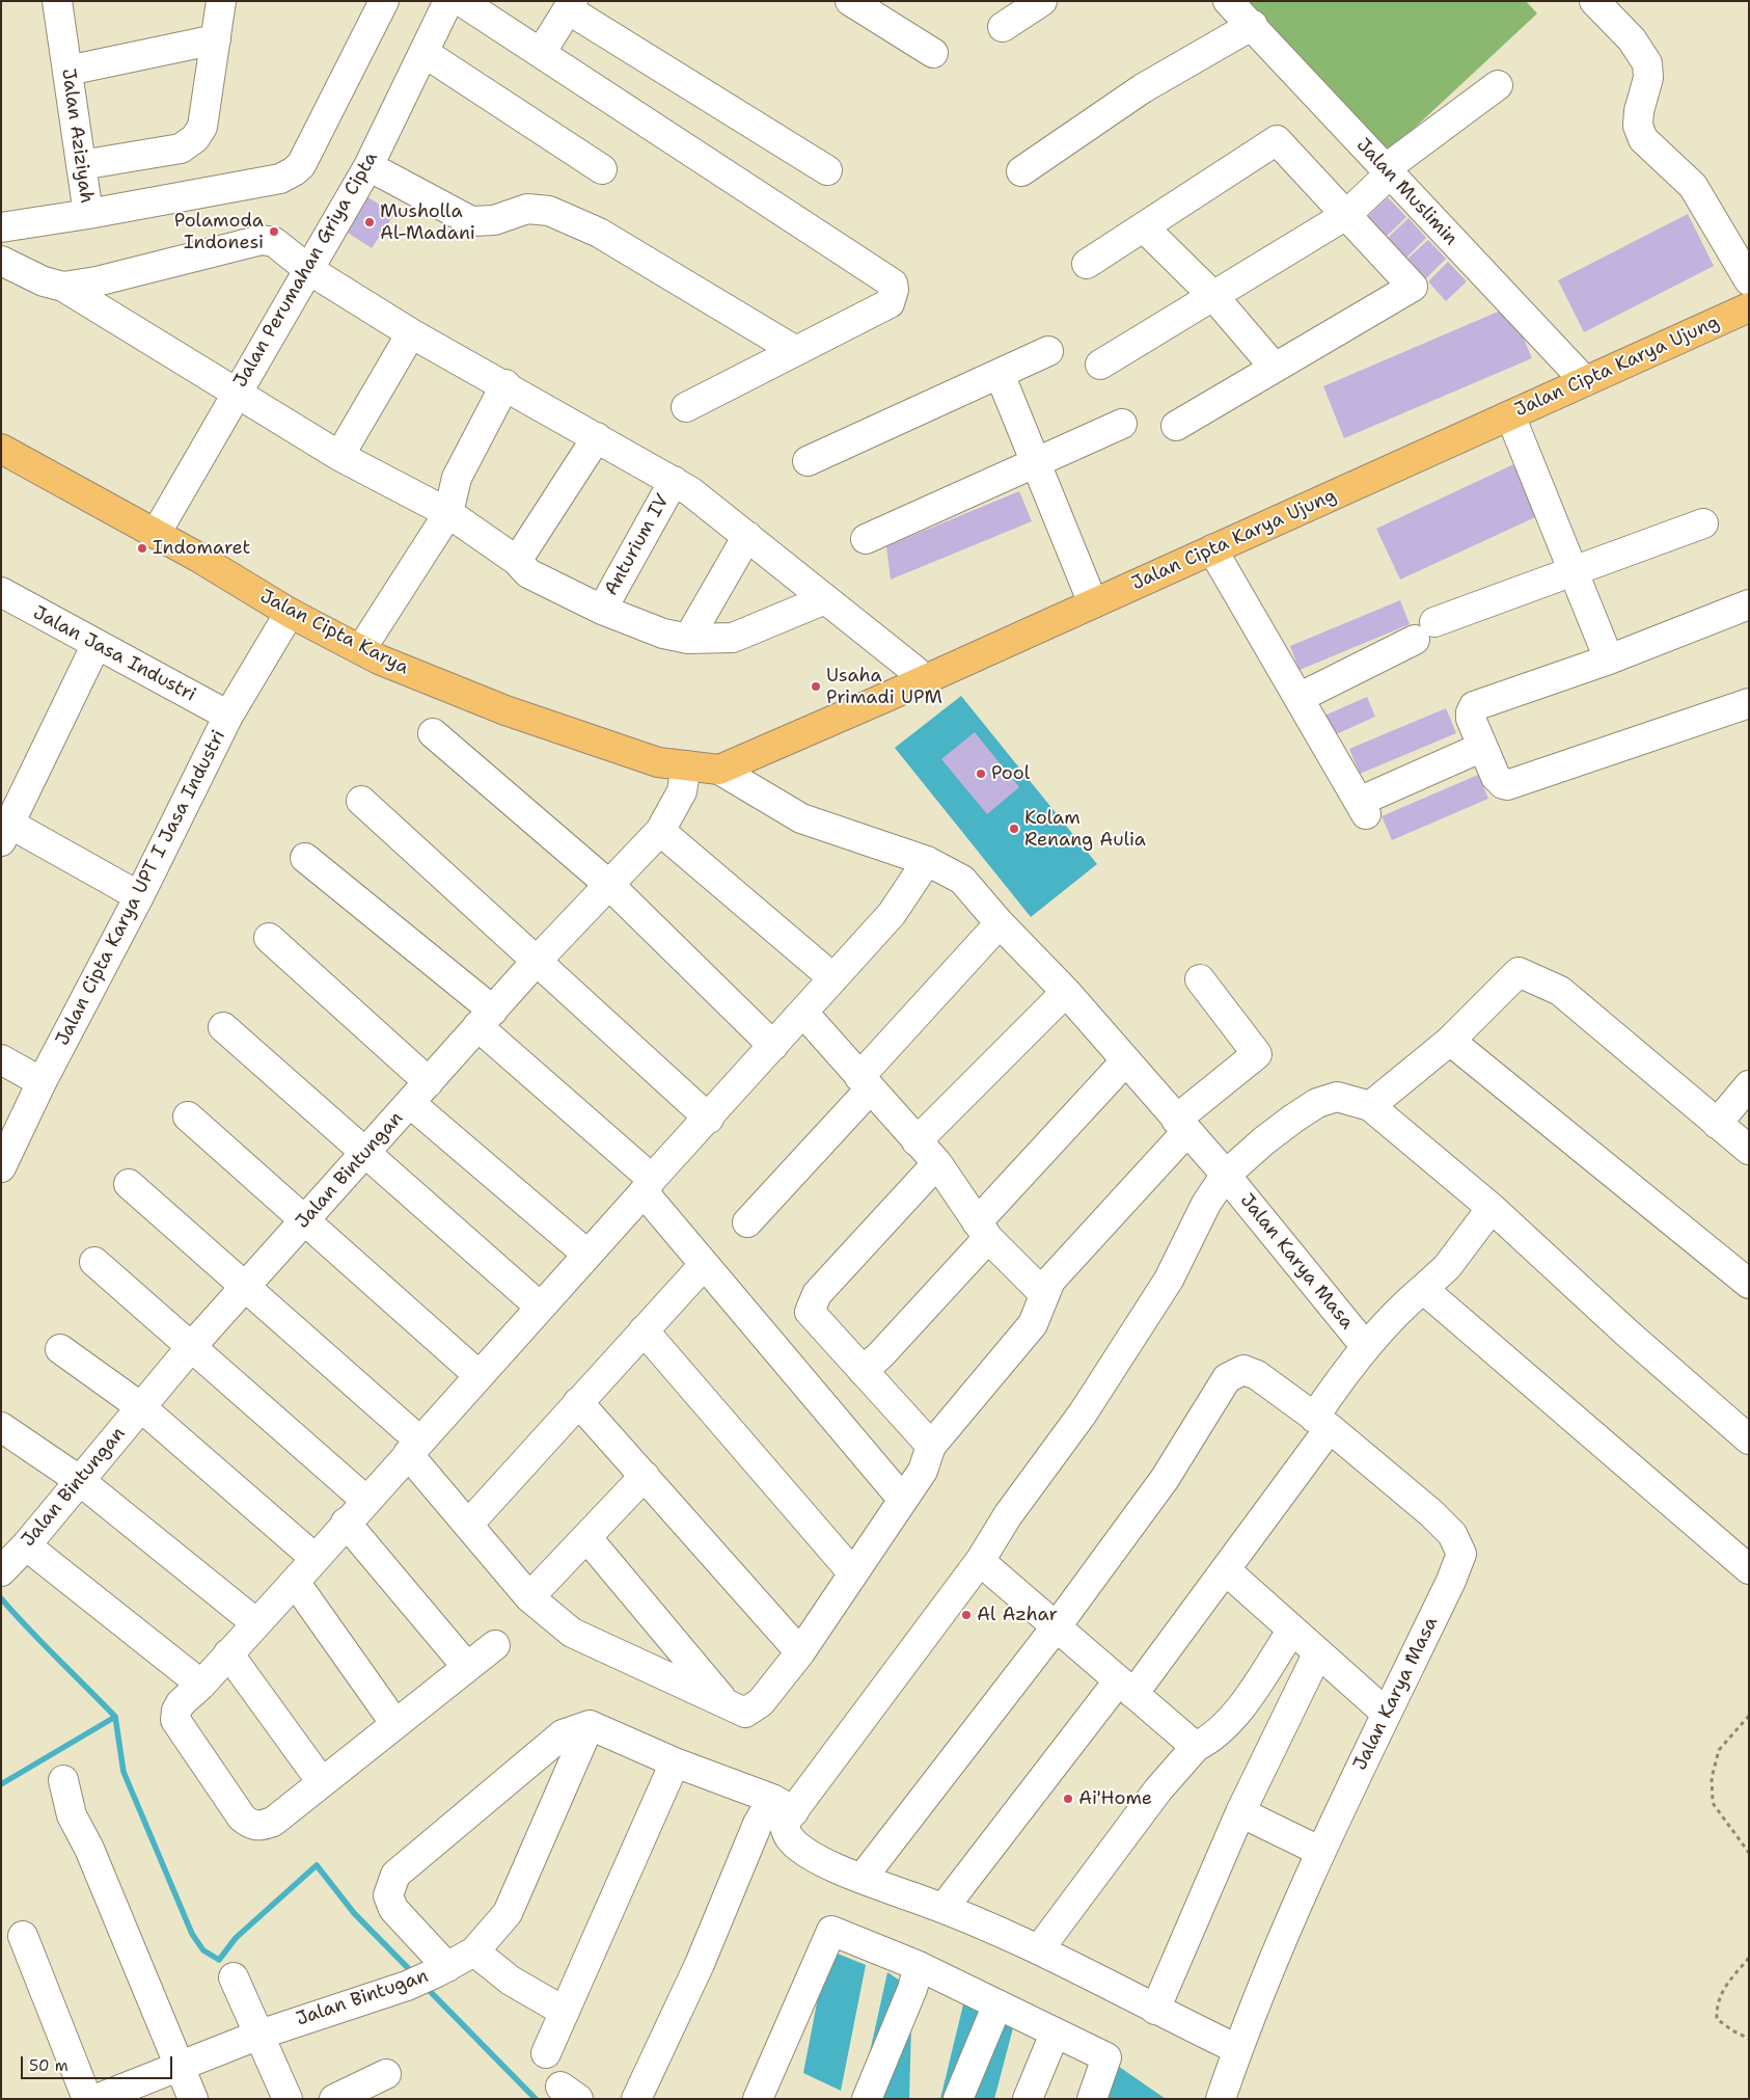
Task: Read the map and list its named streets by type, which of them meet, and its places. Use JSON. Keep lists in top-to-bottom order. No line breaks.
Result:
{"streets":{"main road":["Jalan Cipta Karya Ujung","Jalan Cipta Karya"],"street":["Jalan Aziziyah","Jalan Muslimin","Jalan Perumahan Griya Cipta","Anturium IV","Jalan Jasa Industri","Jalan Cipta Karya UPT I Jasa Industri","Jalan Bintungan","Jalan Karya Masa","Jalan Bintugan"]},"crossings":[["Jalan Muslimin","Jalan Cipta Karya Ujung"],["Jalan Perumahan Griya Cipta","Jalan Cipta Karya"],["Jalan Cipta Karya Ujung","Jalan Cipta Karya"],["Jalan Cipta Karya Ujung","Jalan Karya Masa"],["Jalan Cipta Karya","Jalan Cipta Karya UPT I Jasa Industri"],["Jalan Cipta Karya","Jalan Bintungan"],["Jalan Cipta Karya","Jalan Karya Masa"],["Jalan Jasa Industri","Jalan Cipta Karya UPT I Jasa Industri"]],"places":["Musholla Al-Madani","Polamoda Indonesi","Indomaret","Usaha Primadi UPM","Pool","Kolam Renang Aulia","Al Azhar","Ai'Home"],"scale_bar":"50 m"}
